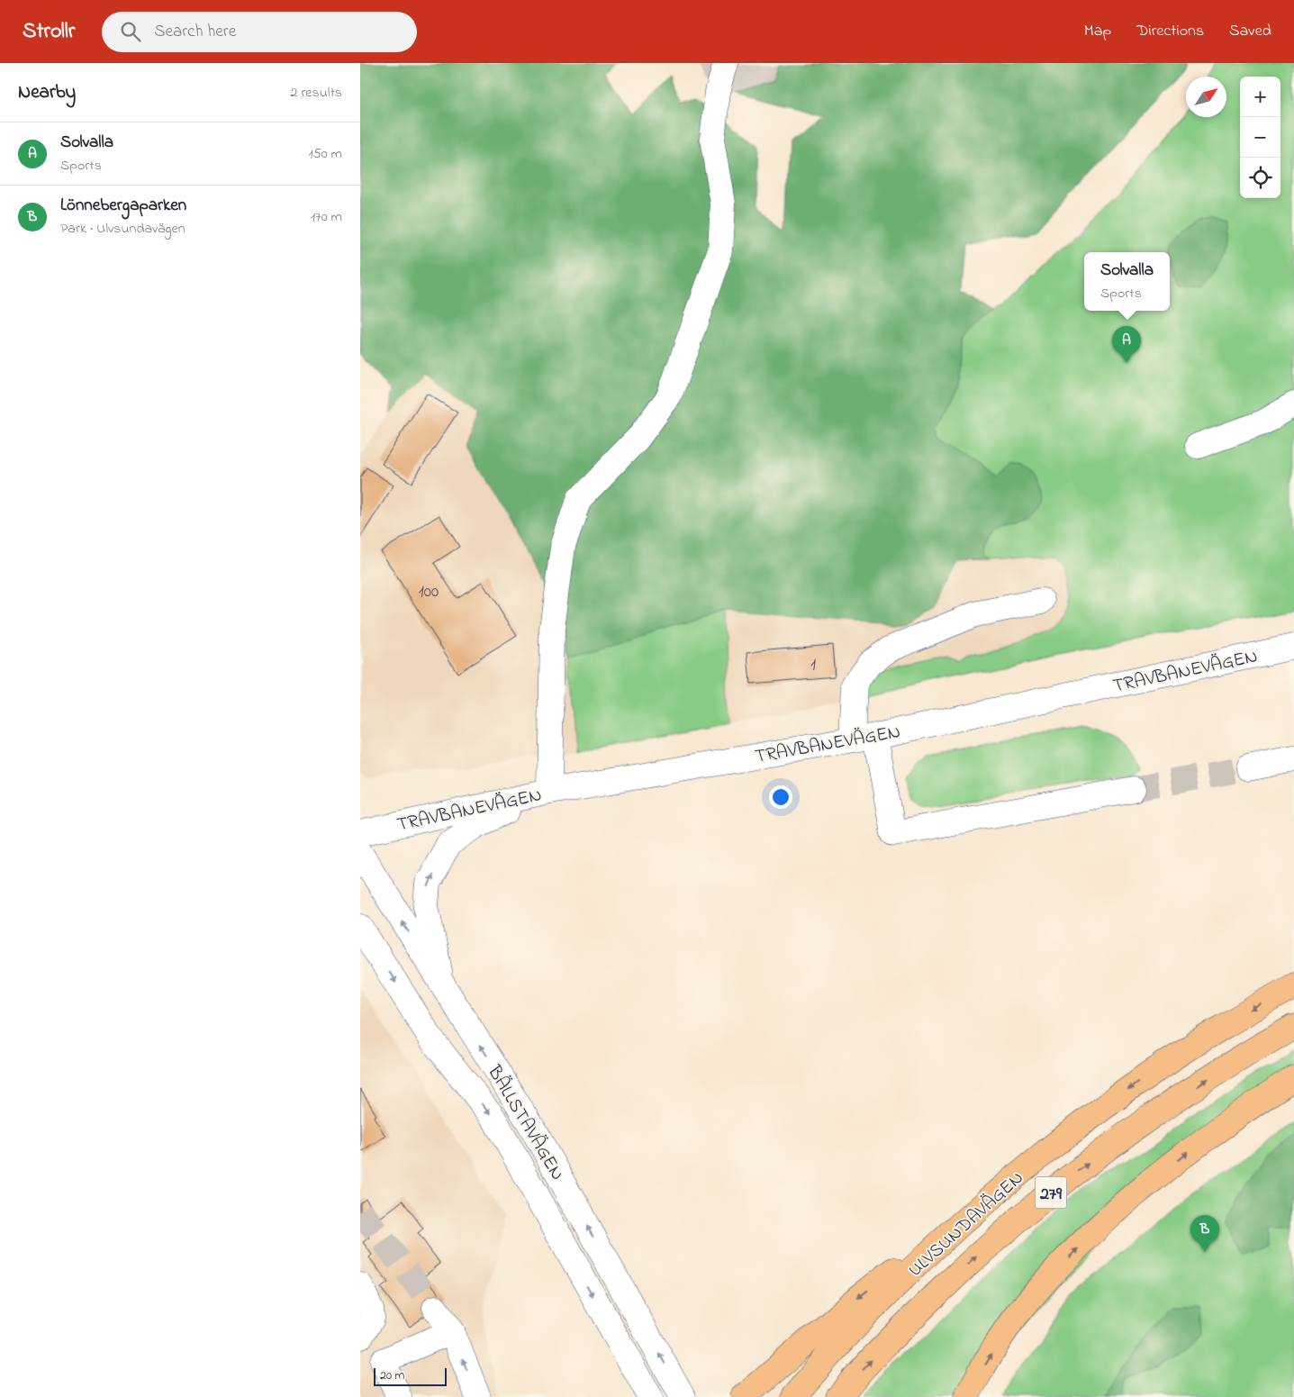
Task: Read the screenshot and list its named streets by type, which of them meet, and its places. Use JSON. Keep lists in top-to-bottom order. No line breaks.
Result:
{"streets":{"main road":["279","ULVSUNDAVÄGEN"],"street":["TRAVBANEVÄGEN","BÄLLSTAVÄGEN"]},"house_numbers":["100","1"],"scale_bar":"20 m","north":"top right","page":{"header":"Strollr","search":"Search here","nav":["Map","Directions","Saved"],"heading":["Nearby","2 results"],"map_buttons":["+","−"],"list":[{"mark":"A","name":"Solvalla","note":"Sports","value":"150 m"},{"mark":"B","name":"Lönnebergaparken","note":"Park · Ulvsundavägen","value":"170 m"}],"popup":["Solvalla","Sports"],"pins":["A","B"],"scale":"20 m"}}
